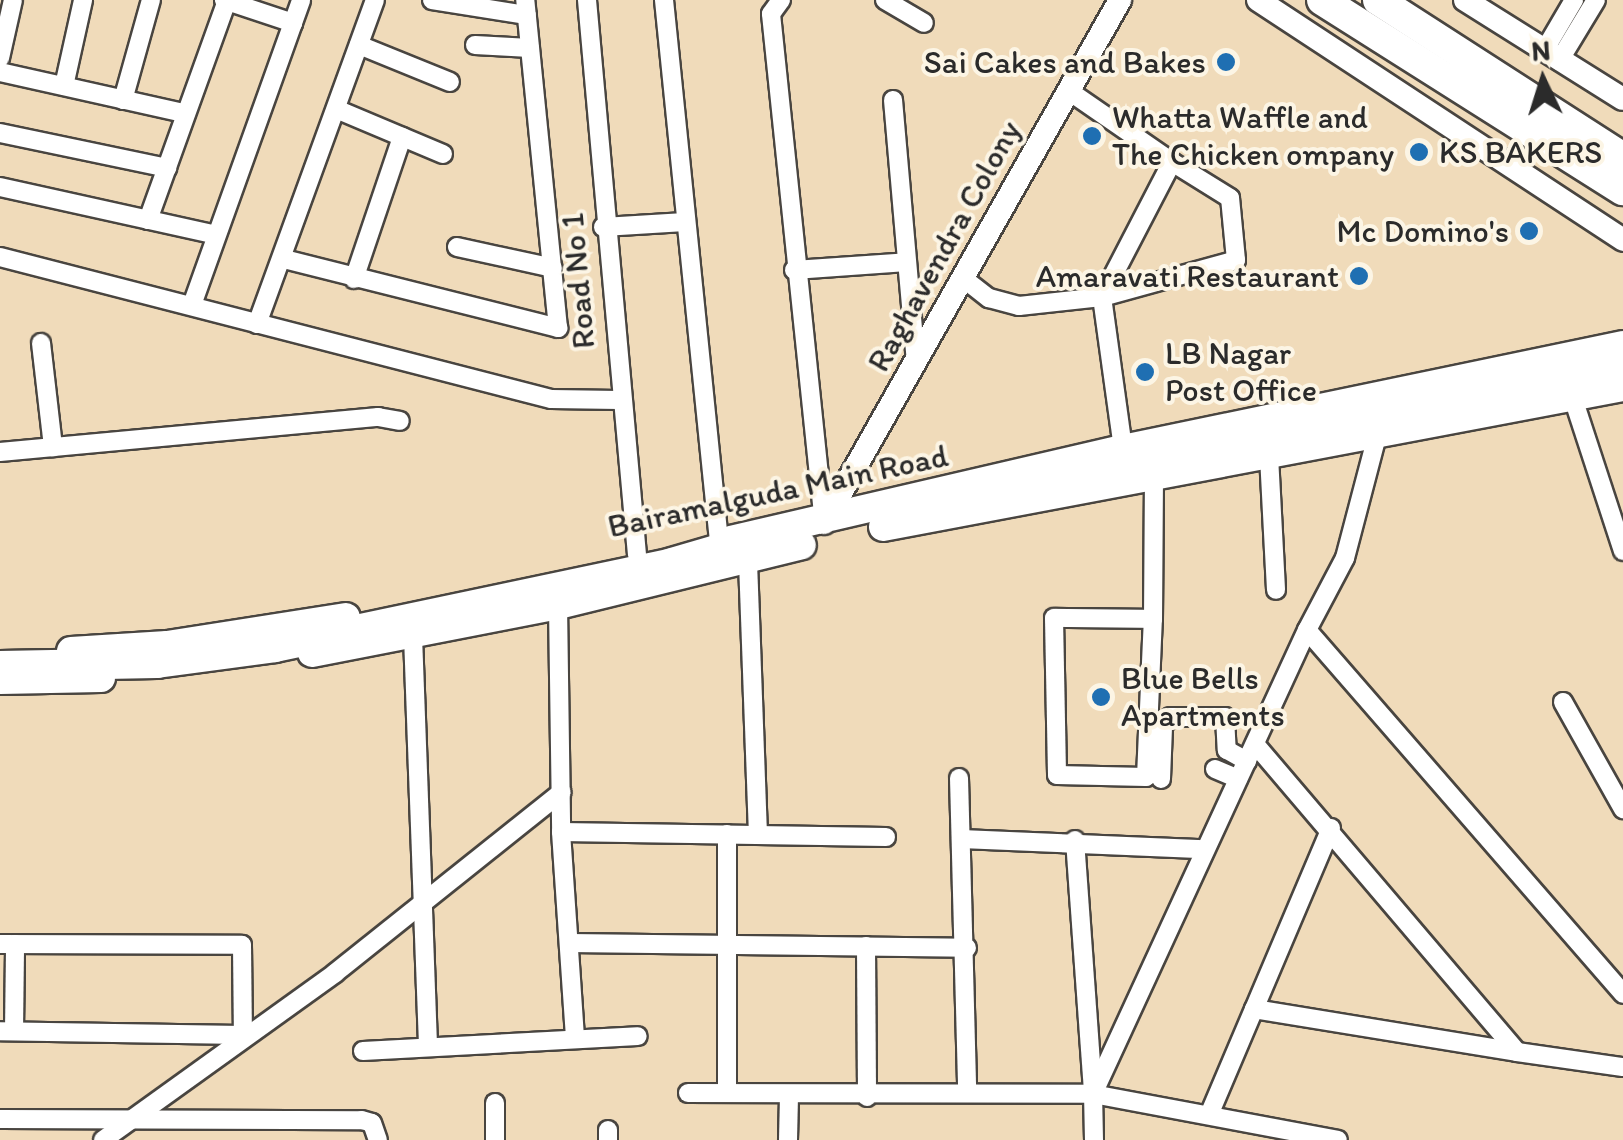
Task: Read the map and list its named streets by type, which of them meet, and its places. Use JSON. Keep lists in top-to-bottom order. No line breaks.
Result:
{"streets":{"main road":["Bairamalguda Main Road"],"street":["Raghavendra Colony","Road No 1"]},"crossings":[["Raghavendra Colony","Bairamalguda Main Road"],["Road No 1","Bairamalguda Main Road"]],"places":["Sai Cakes and Bakes","Whatta Waffle and The Chicken ompany","KS BAKERS","Mc Domino's","Amaravati Restaurant","LB Nagar Post Office","Blue Bells Apartments"],"north":"top"}
